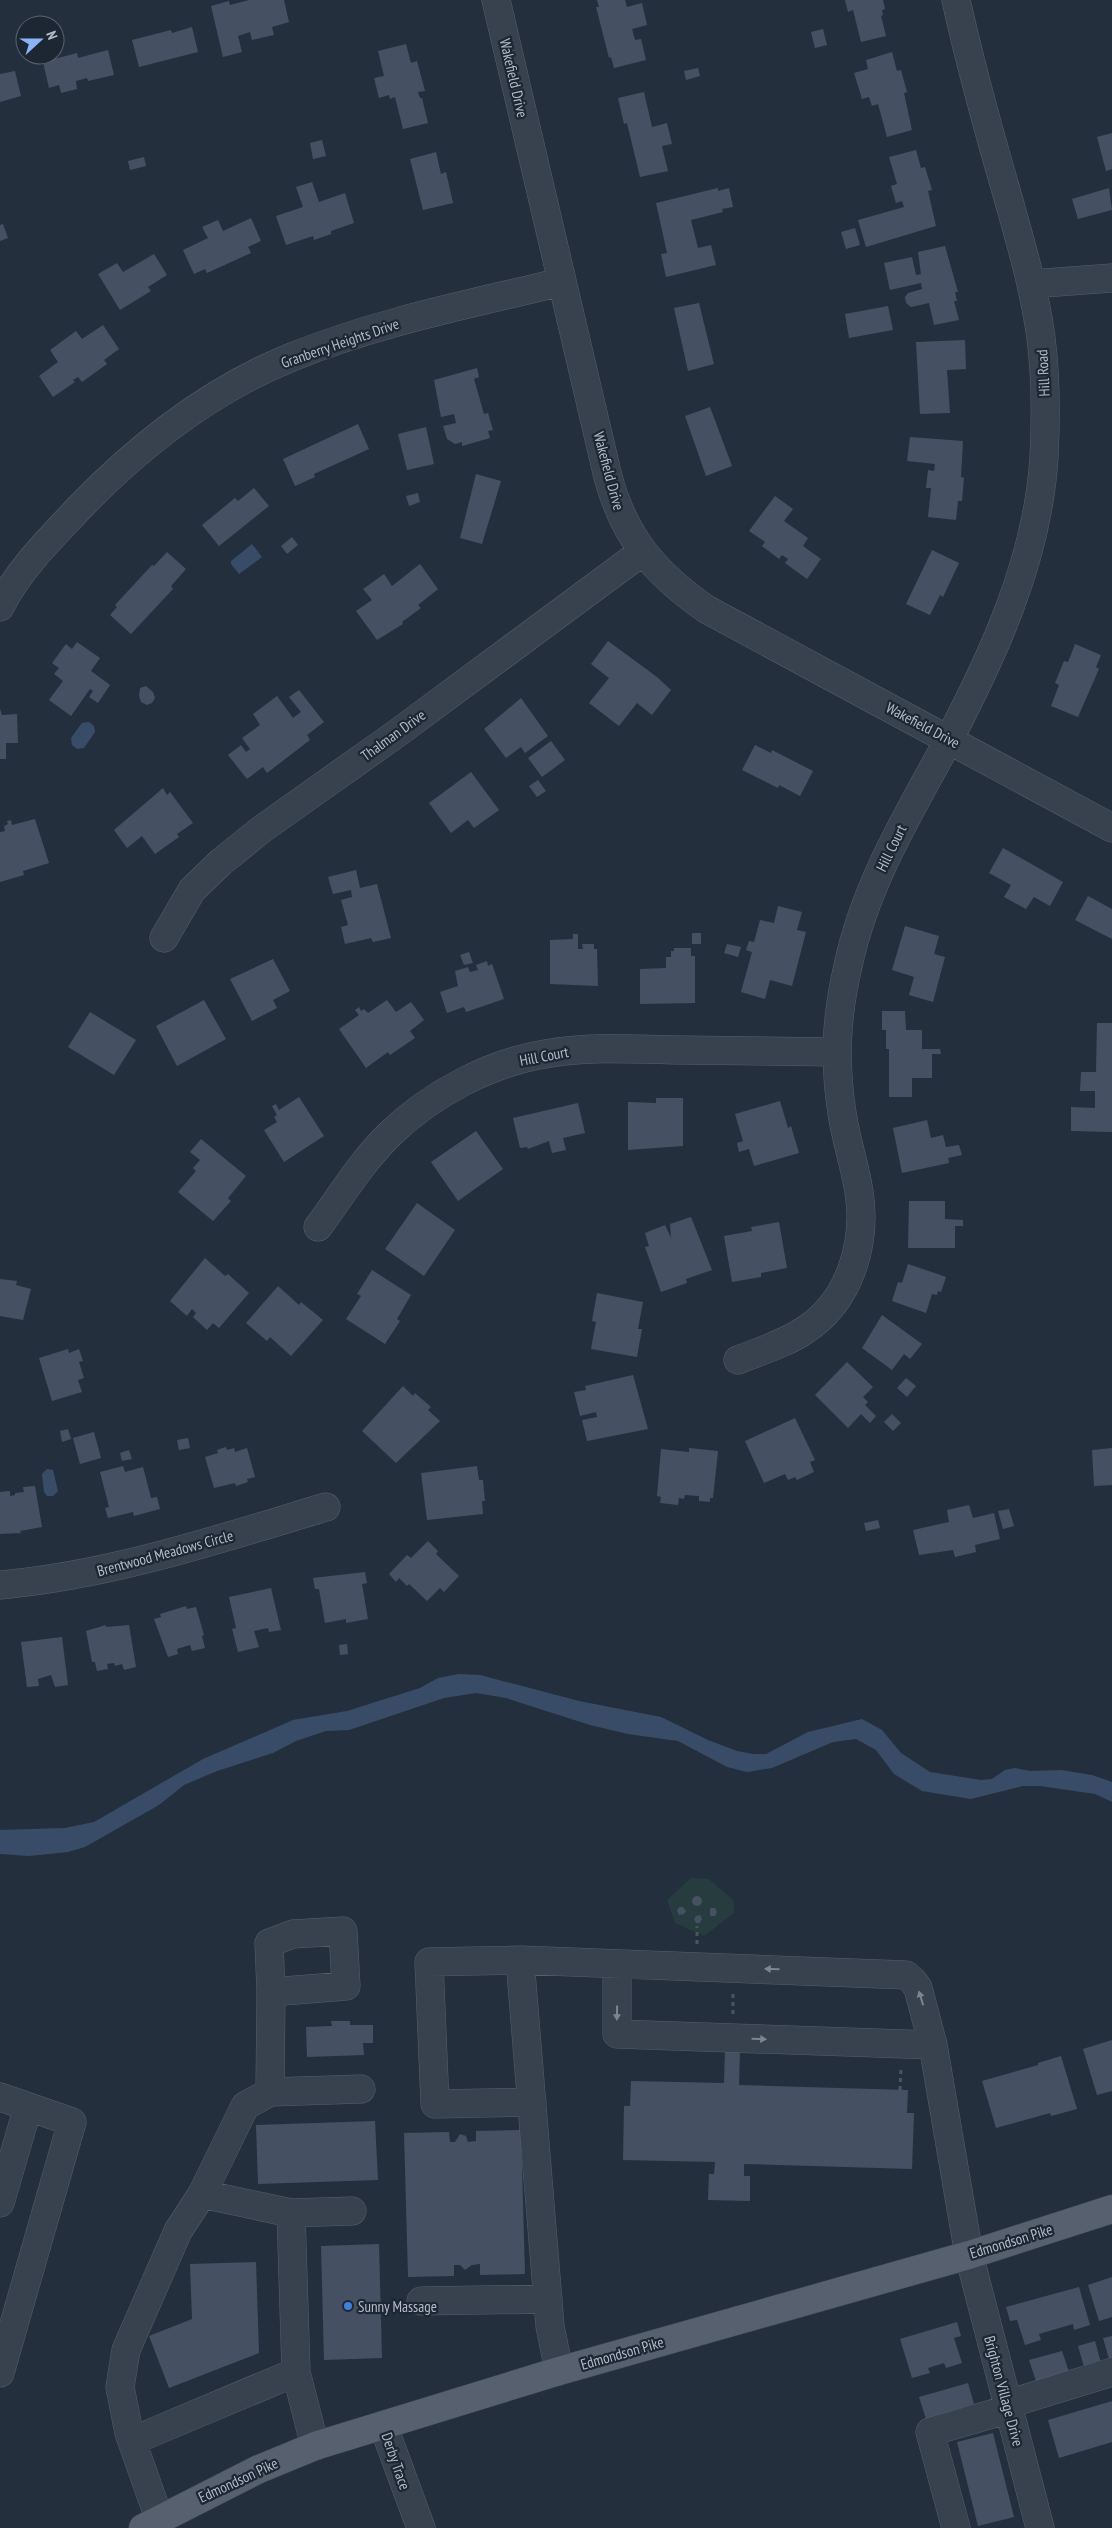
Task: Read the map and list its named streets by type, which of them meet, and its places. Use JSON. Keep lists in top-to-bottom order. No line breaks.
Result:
{"streets":{"main road":["Edmondson Pike"],"street":["Wakefield Drive","Granberry Heights Drive","Hill Road","Thalman Drive","Hill Court","Brentwood Meadows Circle","Brighton Village Drive","Derby Trace"]},"crossings":[["Wakefield Drive","Granberry Heights Drive"],["Wakefield Drive","Hill Road"],["Wakefield Drive","Thalman Drive"],["Wakefield Drive","Hill Court"],["Hill Road","Hill Court"],["Edmondson Pike","Brighton Village Drive"],["Edmondson Pike","Derby Trace"]],"places":["Sunny Massage"],"north":"right"}
